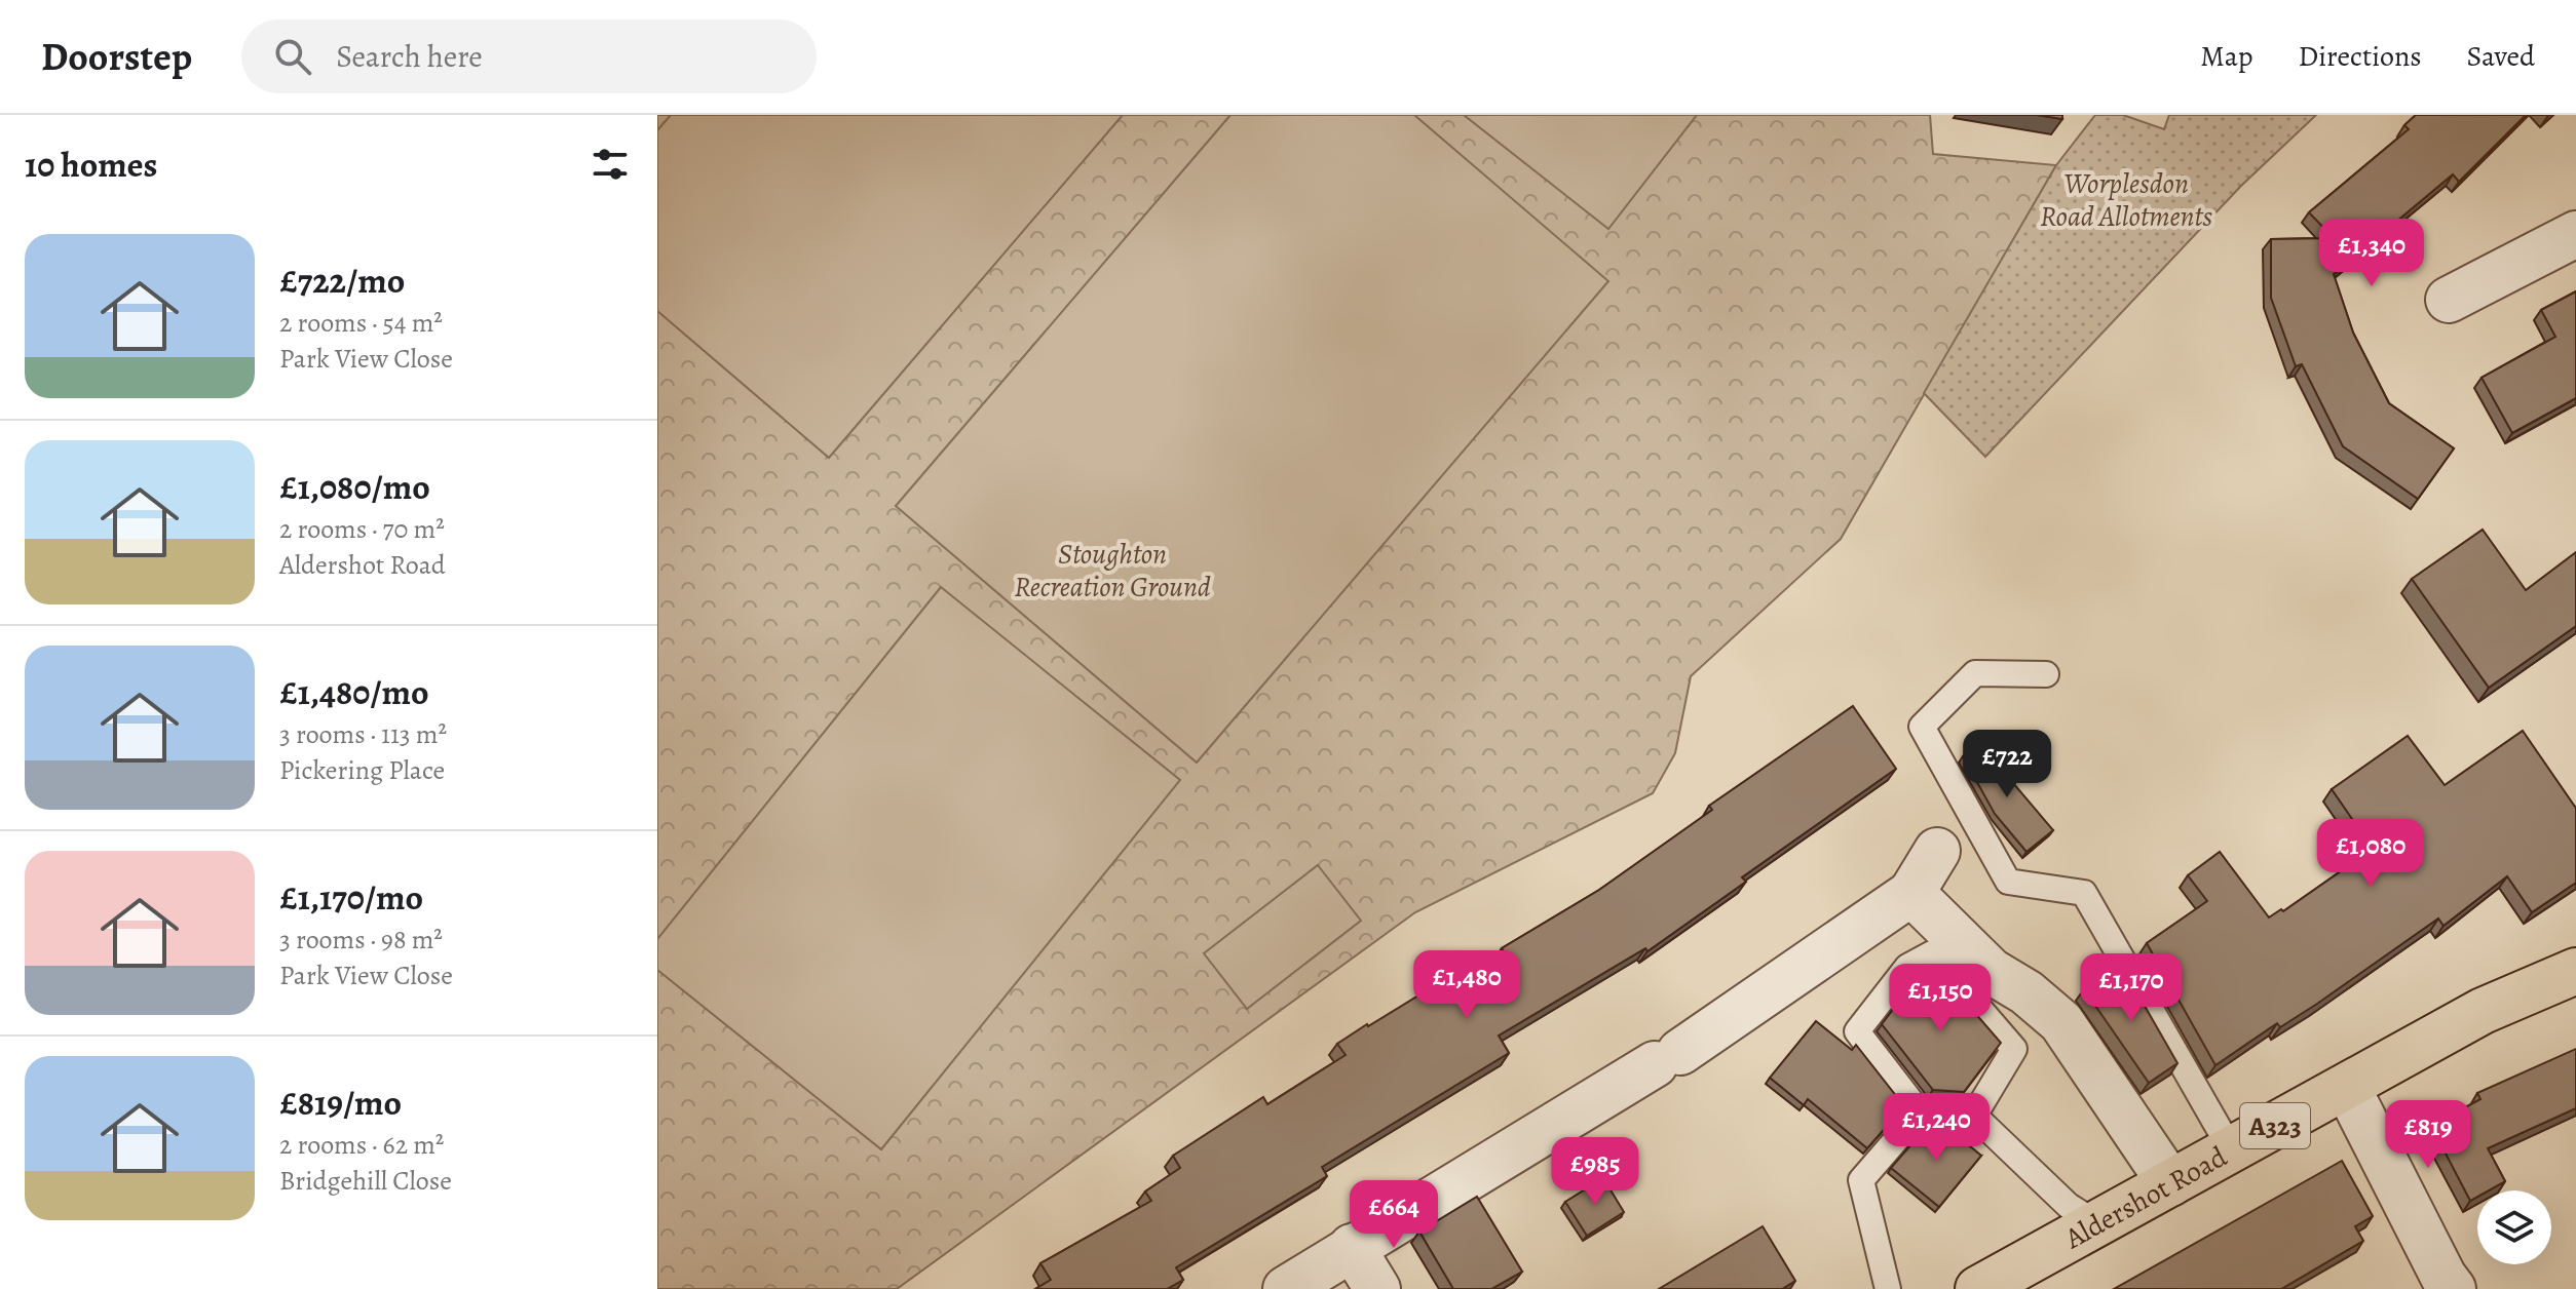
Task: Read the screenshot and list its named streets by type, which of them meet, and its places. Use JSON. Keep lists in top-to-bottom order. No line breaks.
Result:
{"streets":{"main road":["A323","Aldershot Road"]},"parks":["Worplesdon Road Allotments","Stoughton Recreation Ground"],"page":{"header":"Doorstep","search":"Search here","nav":["Map","Directions","Saved"],"heading":"10 homes","list":[{"name":"£722/mo","note":"2 rooms · 54 m² · Park View Close"},{"name":"£1,080/mo","note":"2 rooms · 70 m² · Aldershot Road"},{"name":"£1,480/mo","note":"3 rooms · 113 m² · Pickering Place"},{"name":"£1,170/mo","note":"3 rooms · 98 m² · Park View Close"},{"name":"£819/mo","note":"2 rooms · 62 m² · Bridgehill Close"}],"price":["£1,340","£722","£1,080","£1,480","£1,170","£1,150","£1,240","£819","£985","£664"]}}
